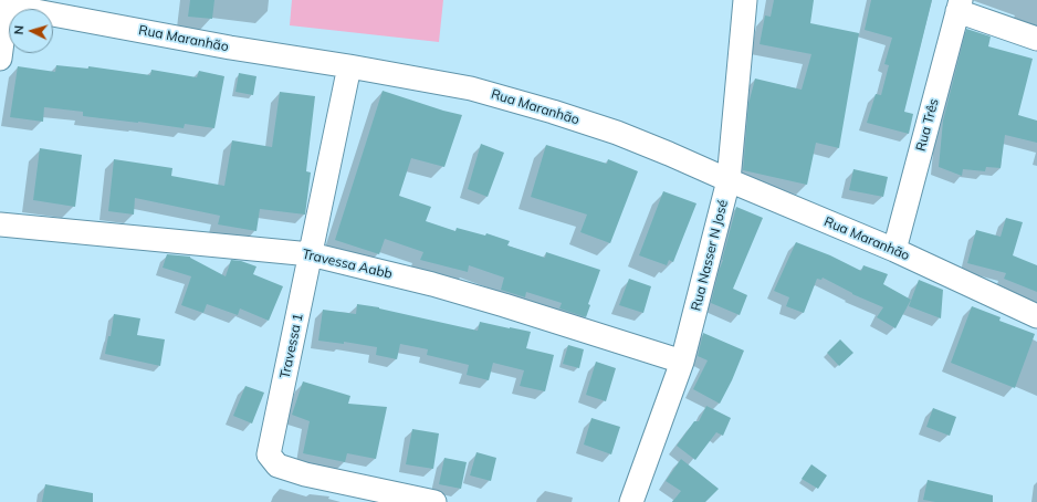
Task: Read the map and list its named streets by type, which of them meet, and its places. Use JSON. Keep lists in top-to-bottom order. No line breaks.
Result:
{"streets":{"street":["Rua Maranhão","Rua Três","Rua Nasser N José","Travessa Aabb","Travessa 1"]},"crossings":[["Rua Maranhão","Rua Três"],["Rua Maranhão","Rua Nasser N José"],["Rua Maranhão","Travessa 1"],["Rua Nasser N José","Travessa Aabb"],["Travessa Aabb","Travessa 1"]],"north":"left"}
